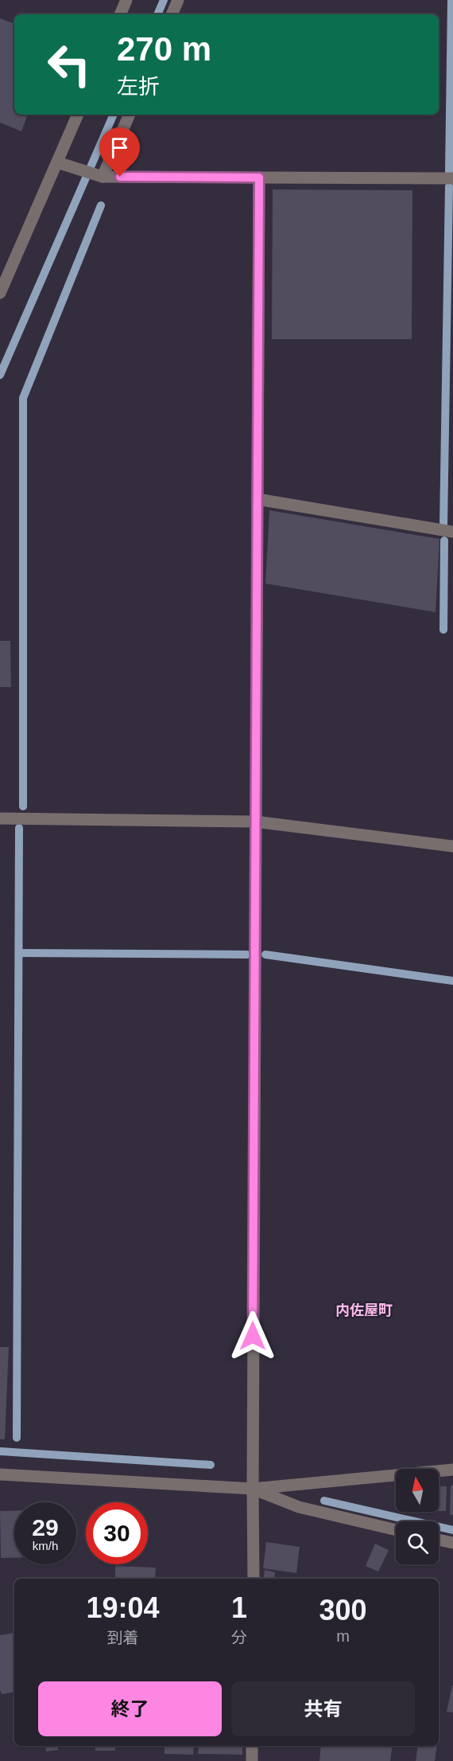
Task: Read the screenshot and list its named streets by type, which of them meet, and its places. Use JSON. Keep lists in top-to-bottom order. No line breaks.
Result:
{"districts":["内佐屋町"],"north":"top","page":{"turn":["270 m","左折"],"speed":"29 km/h","limit":"30","eta":["19:04","到着","1","分","300","m"],"buttons":["終了","共有"]}}
